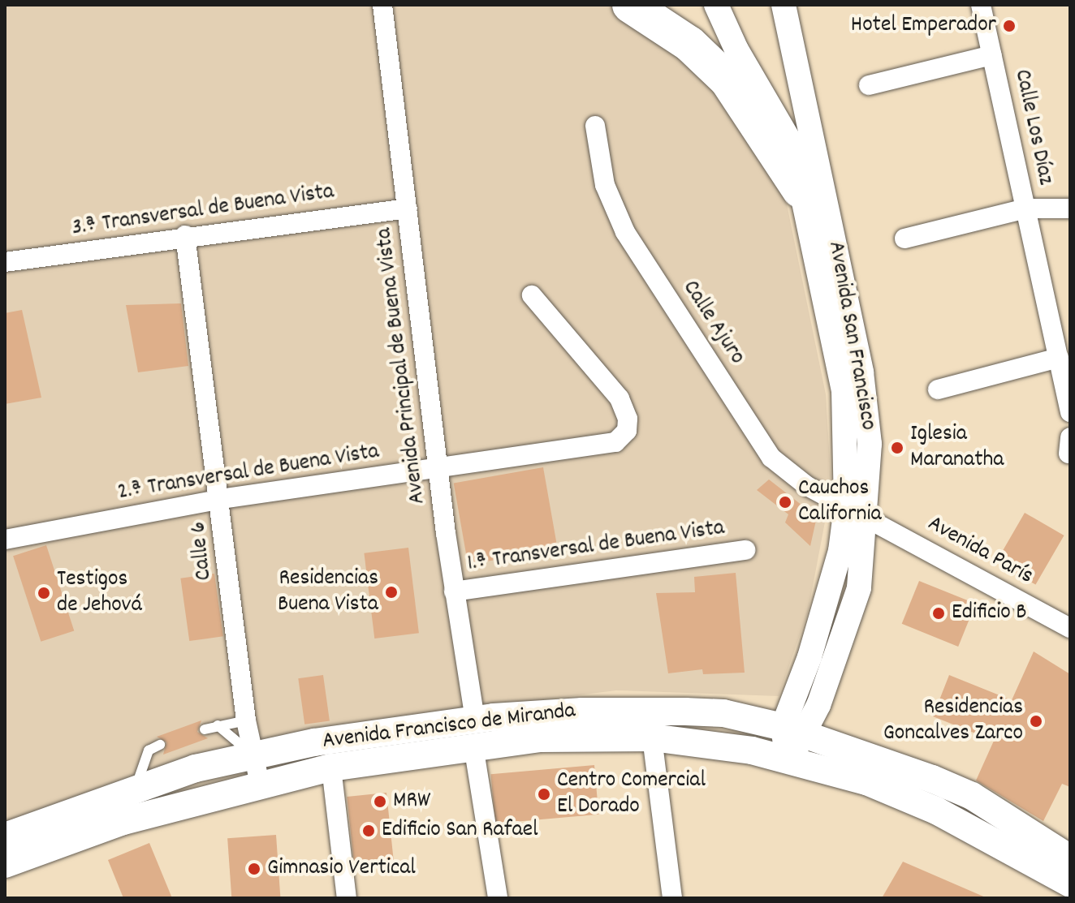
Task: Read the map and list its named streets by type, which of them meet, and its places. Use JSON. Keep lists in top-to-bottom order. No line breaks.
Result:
{"streets":{"main road":["Avenida Francisco de Miranda"],"street":["Calle Los Díaz","3.ª Transversal de Buena Vista","Calle Ajuro","Avenida San Francisco","Avenida Principal de Buena Vista","2.ª Transversal de Buena Vista","1.ª Transversal de Buena Vista","Calle 6","Avenida París"]},"crossings":[["3.ª Transversal de Buena Vista","Avenida Principal de Buena Vista"],["3.ª Transversal de Buena Vista","Calle 6"],["Calle Ajuro","Avenida San Francisco"],["Calle Ajuro","Avenida París"],["Avenida San Francisco","Avenida París"],["Avenida San Francisco","Avenida Francisco de Miranda"],["Avenida Principal de Buena Vista","2.ª Transversal de Buena Vista"],["Avenida Principal de Buena Vista","1.ª Transversal de Buena Vista"],["Avenida Principal de Buena Vista","Avenida Francisco de Miranda"],["2.ª Transversal de Buena Vista","Calle 6"],["Calle 6","Avenida Francisco de Miranda"]],"places":["Hotel Emperador","Iglesia Maranatha","Cauchos California","Residencias Buena Vista","Testigos de Jehová","Edificio B","Residencias Goncalves Zarco","Centro Comercial El Dorado","MRW","Edificio San Rafael","Gimnasio Vertical"]}
